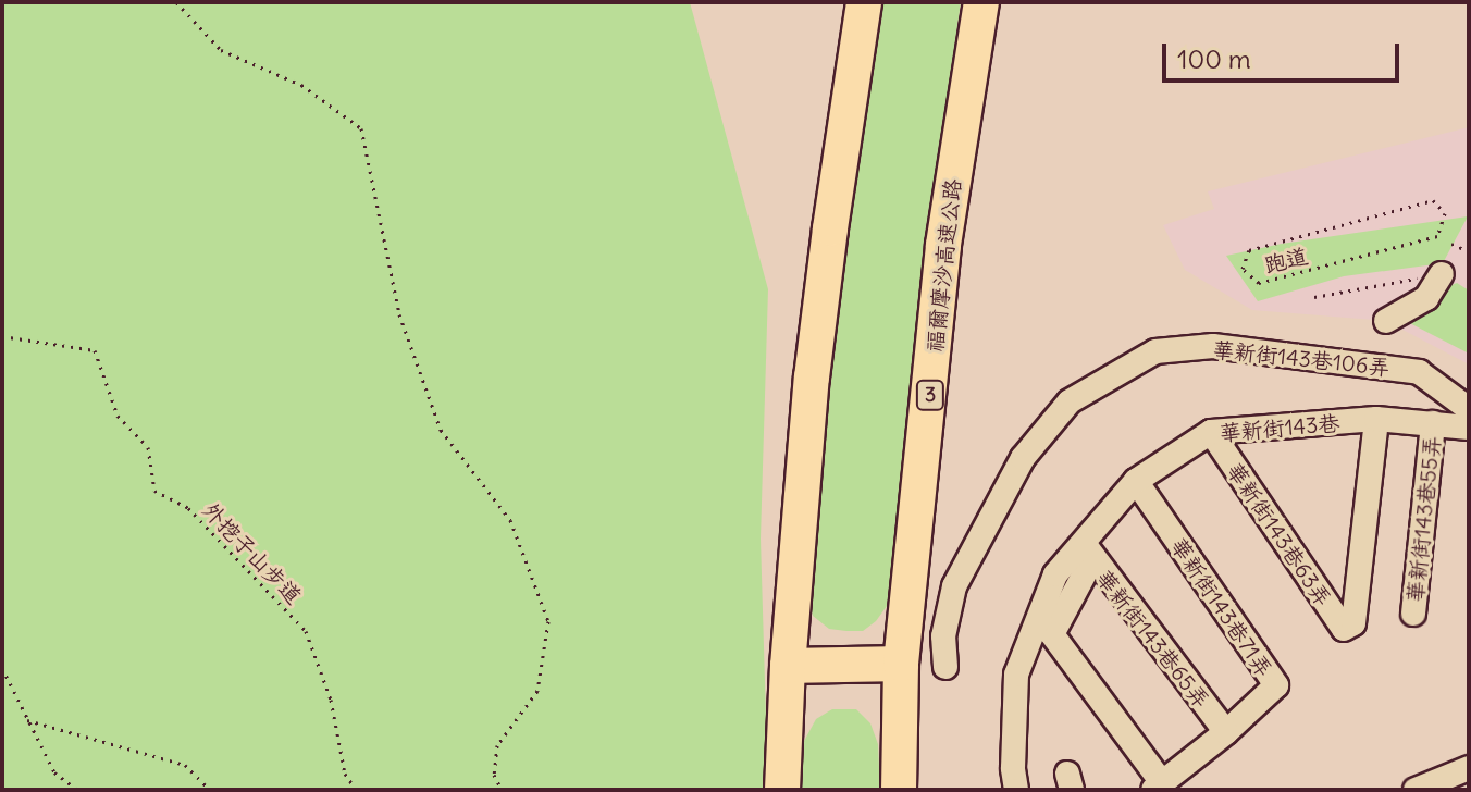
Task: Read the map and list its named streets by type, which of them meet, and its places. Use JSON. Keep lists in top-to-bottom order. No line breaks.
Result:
{"streets":{"highway":["福爾摩沙高速公路","3"],"street":["華新街143巷106弄","華新街143巷","華新街143巷55弄","華新街143巷63弄","華新街143巷71弄","華新街143巷65弄"],"path":["跑道","外挖子山步道"]},"crossings":[["華新街143巷","華新街143巷55弄"],["華新街143巷","華新街143巷63弄"],["華新街143巷","華新街143巷71弄"],["華新街143巷","華新街143巷65弄"],["華新街143巷71弄","華新街143巷65弄"]],"scale_bar":"100 m"}
